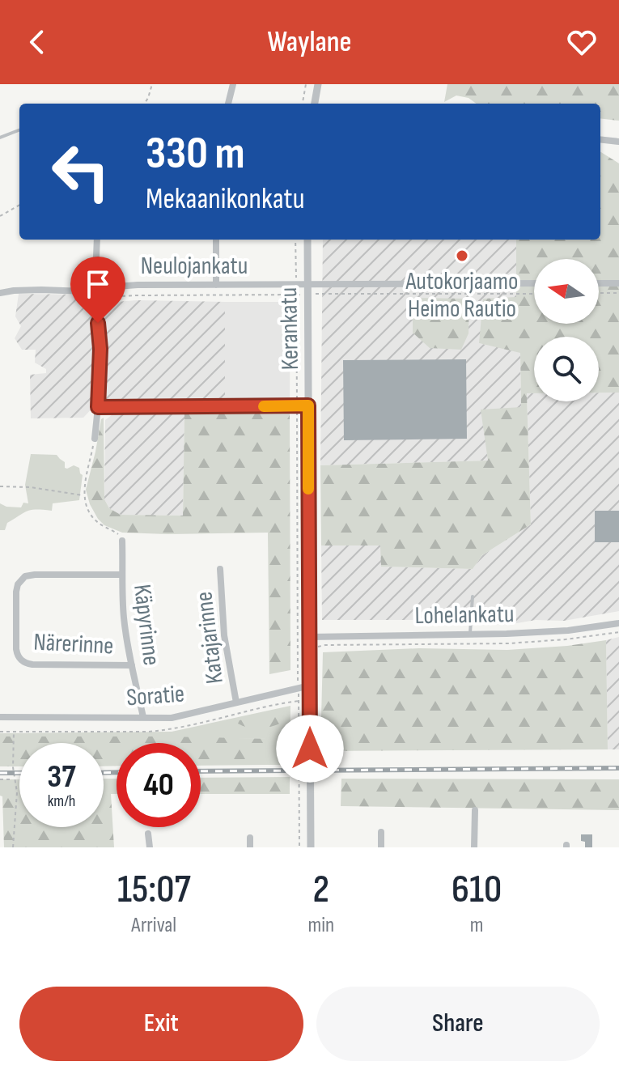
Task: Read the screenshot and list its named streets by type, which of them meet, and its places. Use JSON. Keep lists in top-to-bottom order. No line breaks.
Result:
{"streets":{"street":["Neulojankatu","Kerankatu","Lohelankatu","Käpyrinne","Katajarinne","Närerinne","Soratie"]},"crossings":[["Neulojankatu","Kerankatu"],["Kerankatu","Lohelankatu"],["Kerankatu","Soratie"],["Käpyrinne","Närerinne"],["Käpyrinne","Soratie"],["Katajarinne","Soratie"]],"places":["Autokorjaamo Heimo Rautio"],"north":"left","page":{"header":"Waylane","turn":["330 m","Mekaanikonkatu"],"speed":"37 km/h","limit":"40","eta":["15:07","Arrival","2","min","610","m"],"buttons":["Exit","Share"]}}
